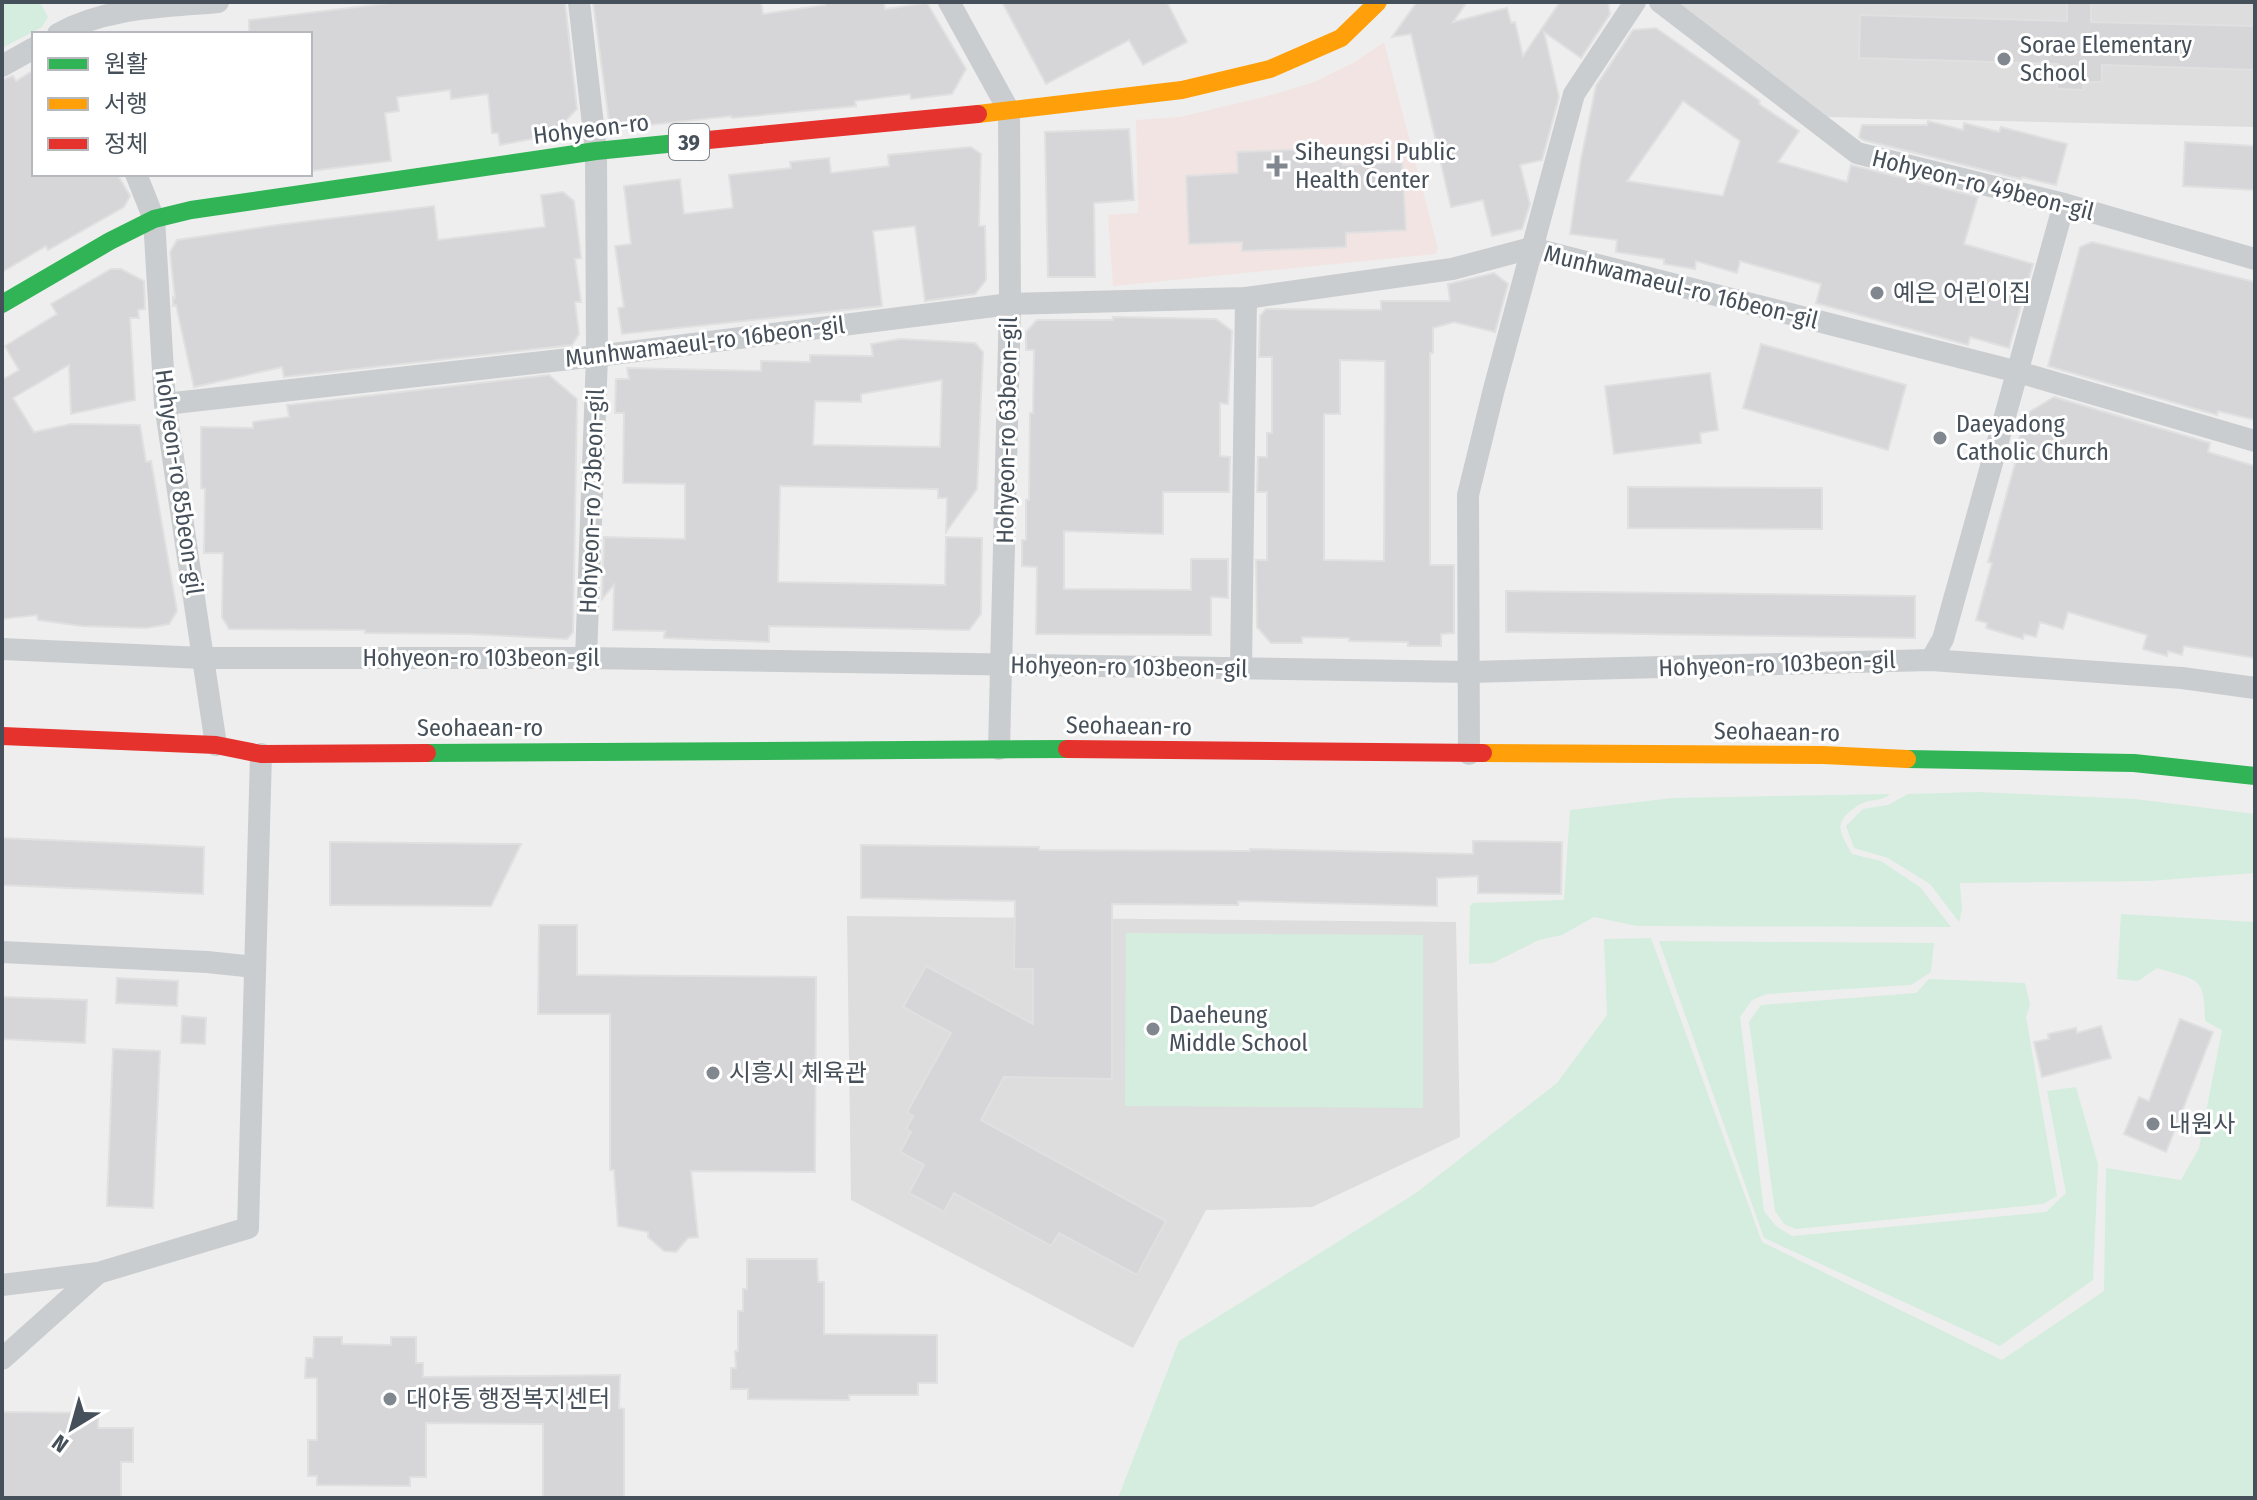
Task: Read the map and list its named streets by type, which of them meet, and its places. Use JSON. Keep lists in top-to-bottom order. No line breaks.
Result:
{"streets":{"main road":["Hohyeon-ro","39","Seohaean-ro"],"street":["Hohyeon-ro 49beon-gil","Munhwamaeul-ro 16beon-gil","Hohyeon-ro 63beon-gil","Hohyeon-ro 85beon-gil","Hohyeon-ro 73beon-gil","Hohyeon-ro 103beon-gil"]},"crossings":[["Hohyeon-ro","Hohyeon-ro 63beon-gil"],["Hohyeon-ro","Hohyeon-ro 85beon-gil"],["Hohyeon-ro","Hohyeon-ro 73beon-gil"],["Munhwamaeul-ro 16beon-gil","Hohyeon-ro 63beon-gil"],["Munhwamaeul-ro 16beon-gil","Hohyeon-ro 85beon-gil"],["Munhwamaeul-ro 16beon-gil","Hohyeon-ro 73beon-gil"],["Hohyeon-ro 63beon-gil","Hohyeon-ro 103beon-gil"],["Hohyeon-ro 63beon-gil","Seohaean-ro"],["Hohyeon-ro 85beon-gil","Hohyeon-ro 103beon-gil"],["Hohyeon-ro 85beon-gil","Seohaean-ro"],["Hohyeon-ro 73beon-gil","Hohyeon-ro 103beon-gil"]],"places":{"other":["Sorae Elementary School","예은 어린이집","Daeyadong Catholic Church","Daeheung Middle School","시흥시 체육관","내원사","대야동 행정복지센터"],"health":["Siheungsi Public Health Center"]},"legend":["원활","서행","정체"],"north":"bottom left"}
